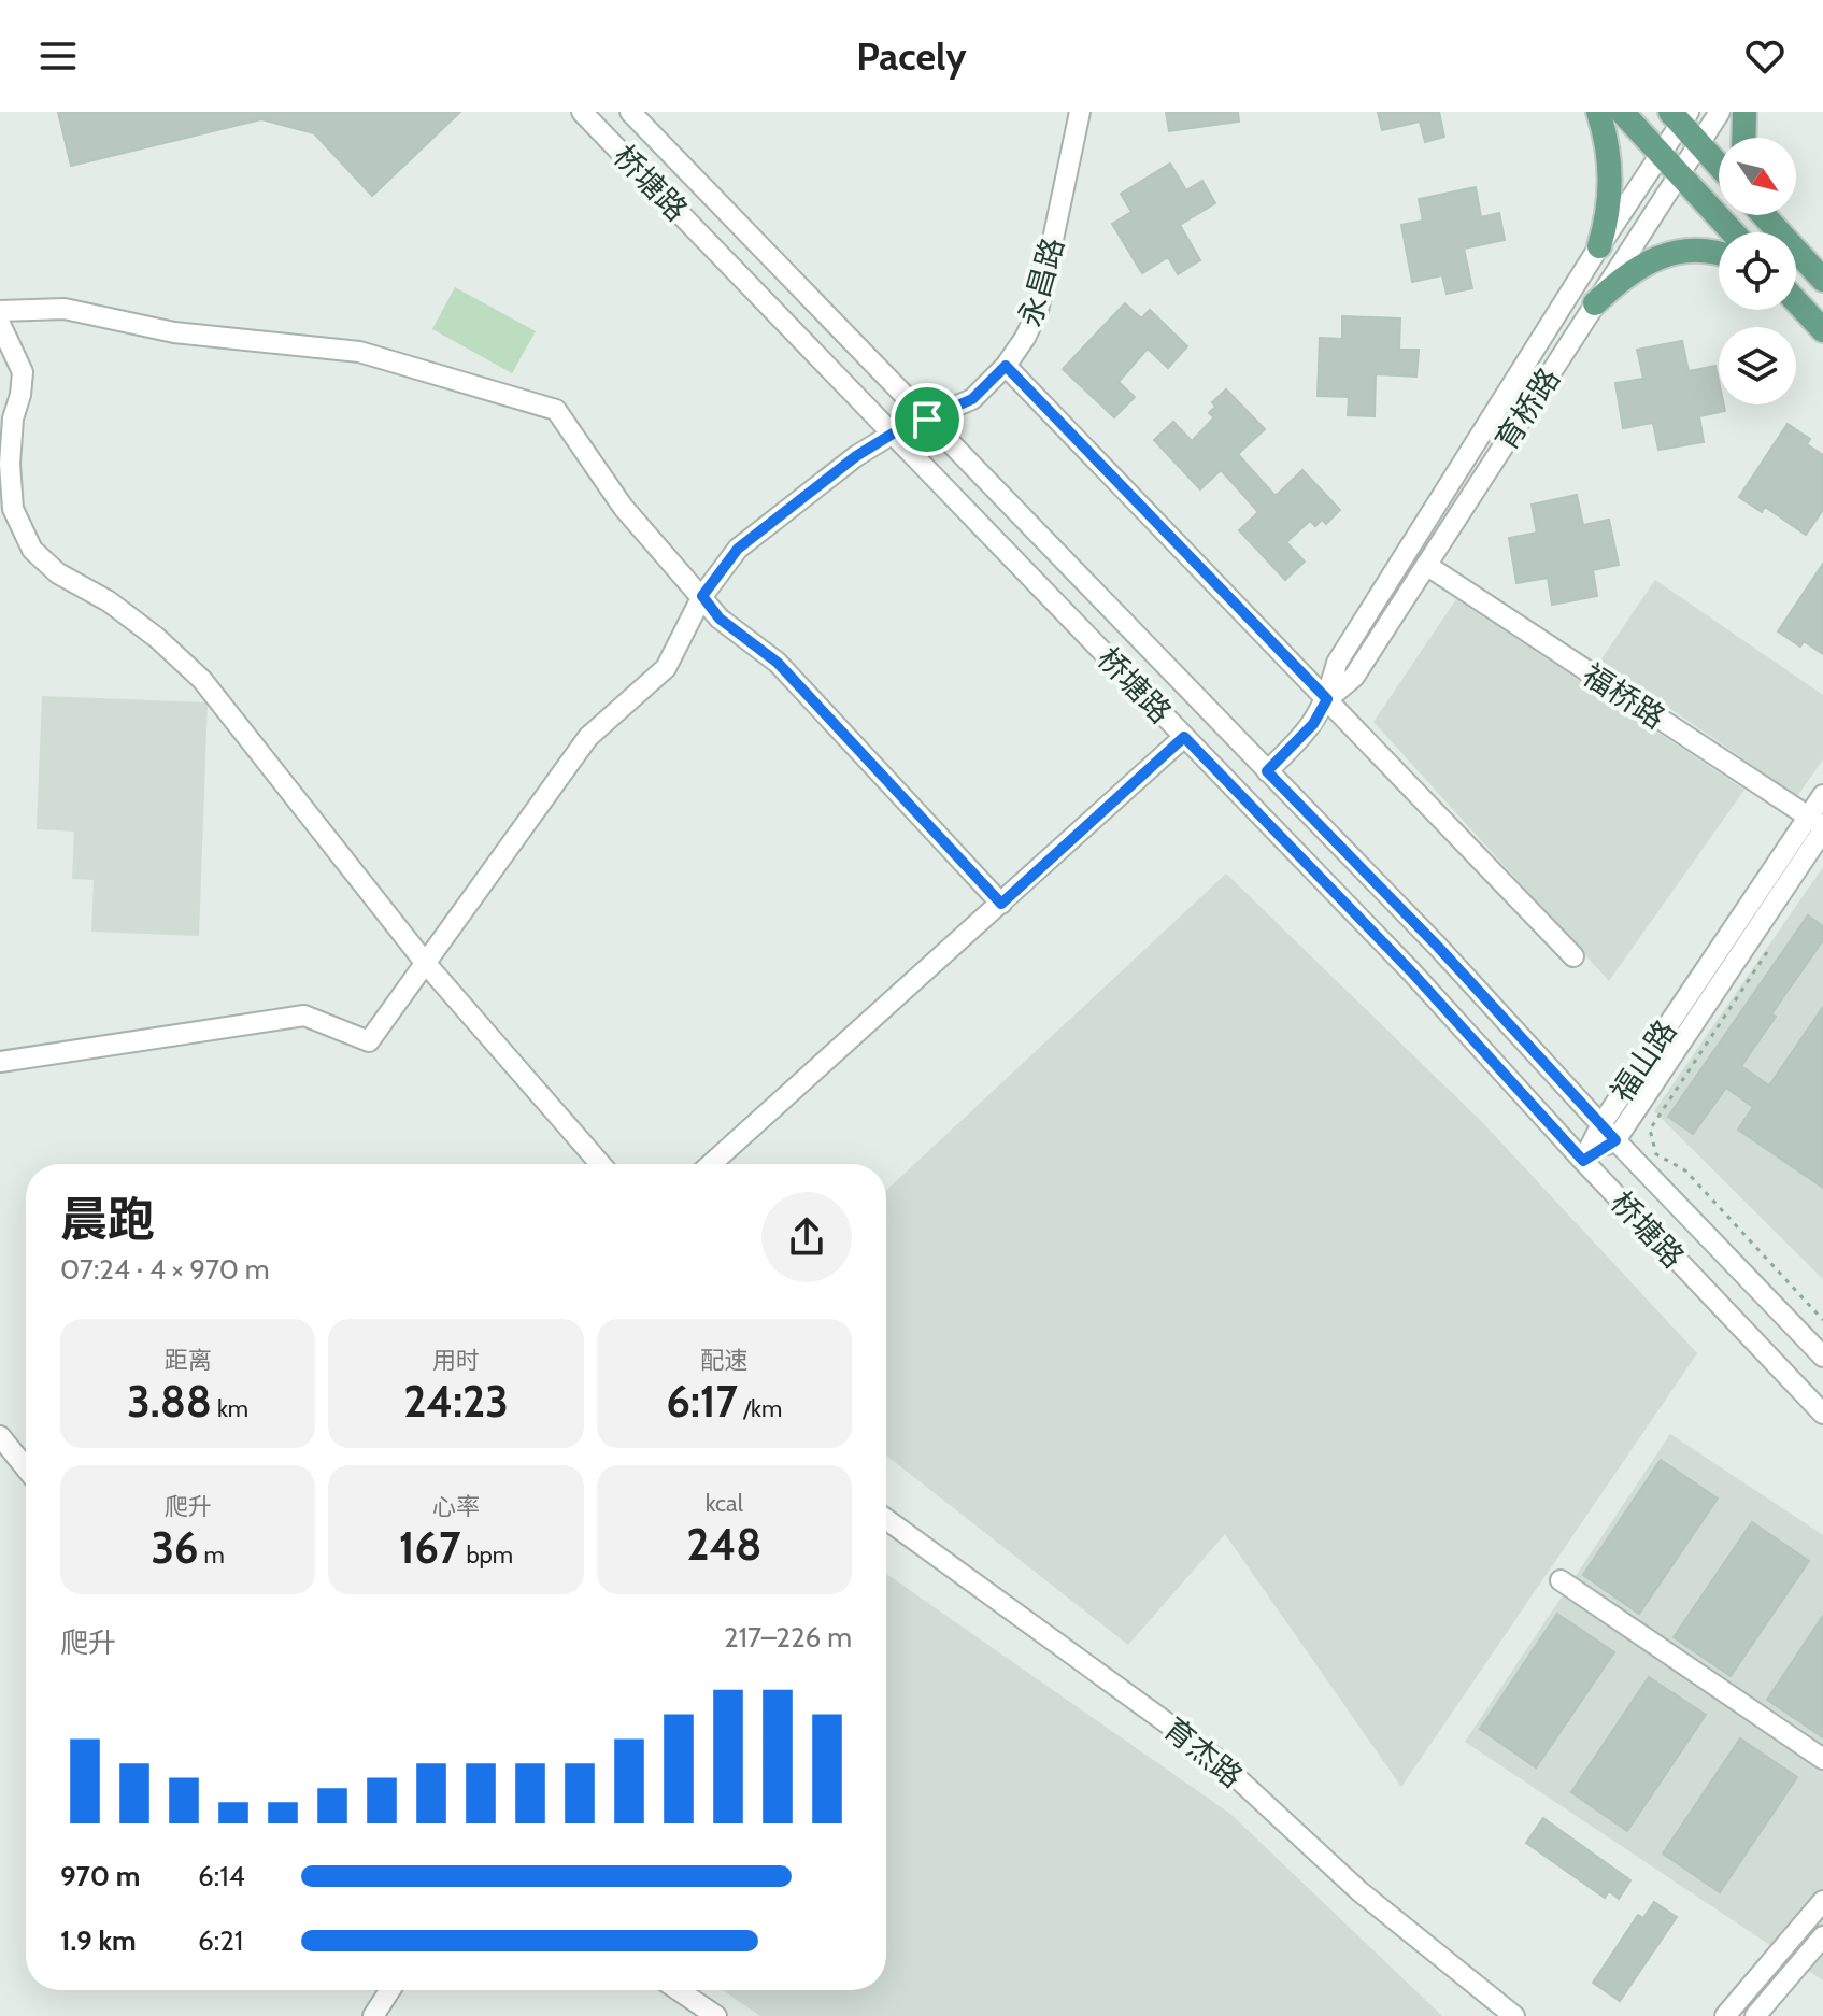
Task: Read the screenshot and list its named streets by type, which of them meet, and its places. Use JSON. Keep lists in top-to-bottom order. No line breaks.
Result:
{"streets":{"street":["桥塘路","永昌路","育桥路","福桥路","福山路","育杰路"]},"crossings":[["桥塘路","永昌路"],["桥塘路","育桥路"],["桥塘路","福山路"],["育桥路","福桥路"],["福桥路","福山路"]],"north":"bottom right","page":{"header":"Pacely","heading":["晨跑","07:24 · 4 × 970 m"],"stats":[["距离","3.88 km"],["用时","24:23"],["配速","6:17 /km"],["爬升","36 m"],["心率","167 bpm"],["kcal","248"]],"chart":["爬升","217–226 m"],"list":[{"name":"970 m","note":"6:14"},{"name":"1.9 km","note":"6:21"}]}}
